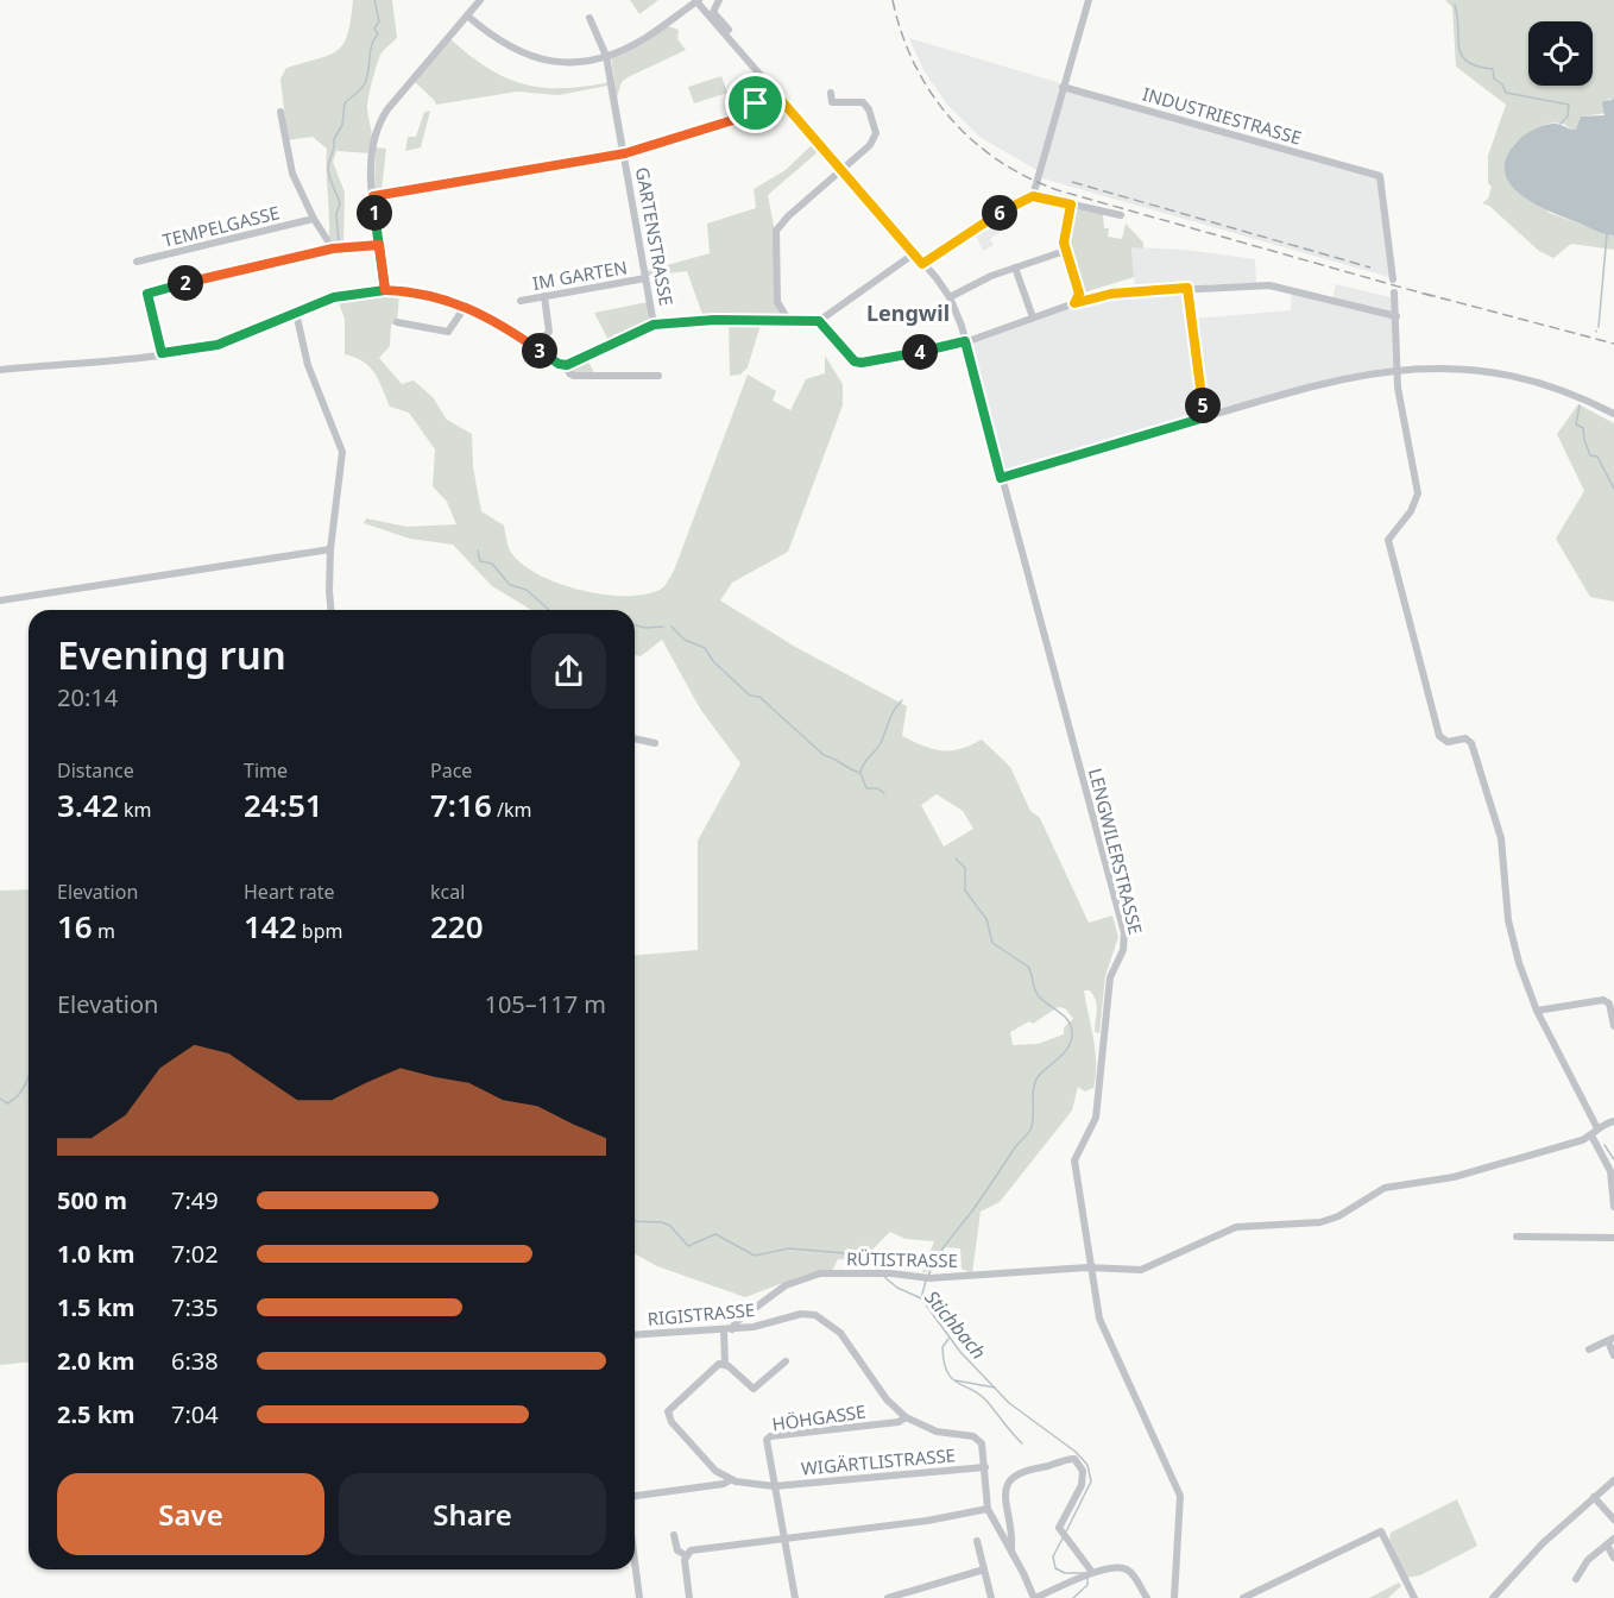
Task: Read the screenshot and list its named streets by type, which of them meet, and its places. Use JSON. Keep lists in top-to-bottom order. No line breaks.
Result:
{"streets":{"street":["INDUSTRIESTRASSE","TEMPELGASSE","GARTENSTRASSE","IM GARTEN","LENGWILERSTRASSE","RÜTISTRASSE","RIGISTRASSE","HÖHGASSE","WIGÄRTLISTRASSE"]},"crossings":[["GARTENSTRASSE","IM GARTEN"],["LENGWILERSTRASSE","RÜTISTRASSE"],["RÜTISTRASSE","RIGISTRASSE"],["RIGISTRASSE","HÖHGASSE"],["RIGISTRASSE","WIGÄRTLISTRASSE"],["HÖHGASSE","WIGÄRTLISTRASSE"]],"districts":["Lengwil"],"water":["Stichbach"],"page":{"pins":["1","6","2","3","4","5"],"heading":["Evening run","20:14"],"stats":[["Distance","3.42 km"],["Time","24:51"],["Pace","7:16 /km"],["Elevation","16 m"],["Heart rate","142 bpm"],["kcal","220"]],"chart":["Elevation","105–117 m"],"list":[{"name":"500 m","note":"7:49"},{"name":"1.0 km","note":"7:02"},{"name":"1.5 km","note":"7:35"},{"name":"2.0 km","note":"6:38"},{"name":"2.5 km","note":"7:04"}],"buttons":["Save","Share"]}}
